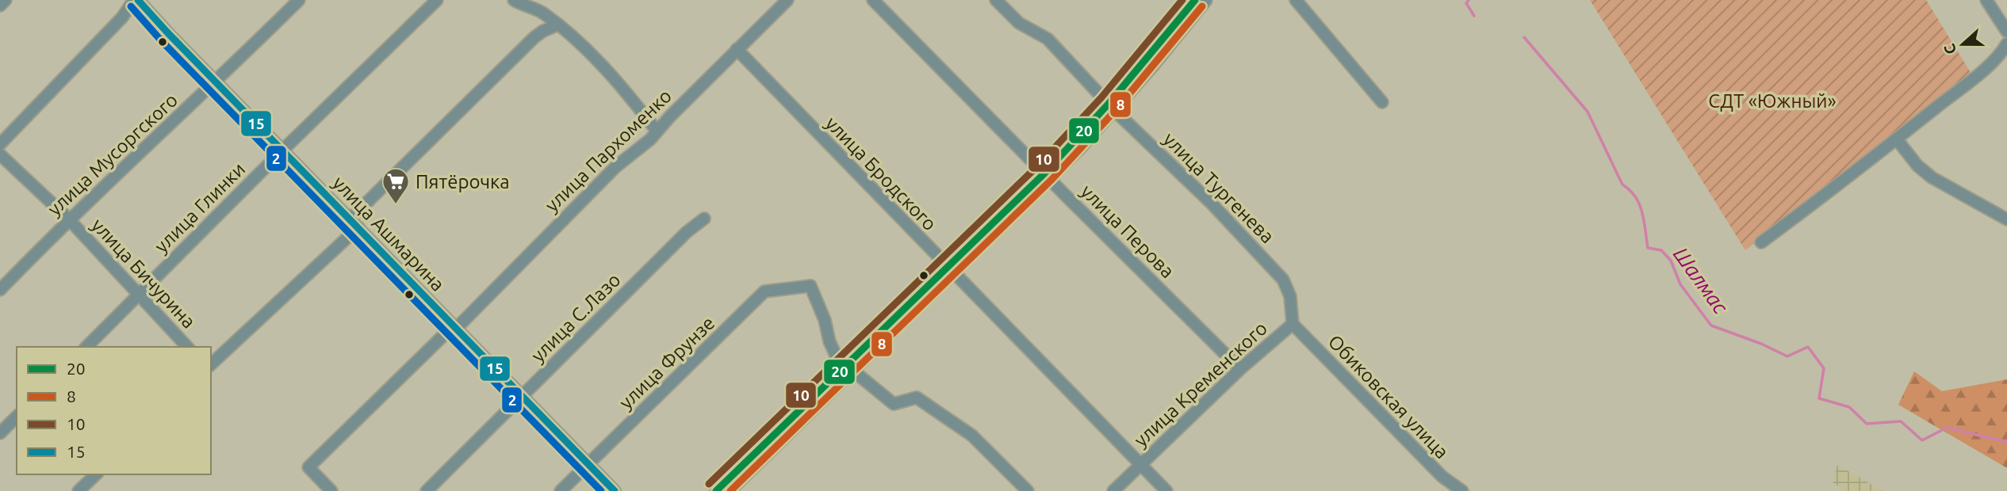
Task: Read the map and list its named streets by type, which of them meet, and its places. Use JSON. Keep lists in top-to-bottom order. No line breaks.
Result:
{"streets":{"street":["улица Пархоменко","улица Мусоргского","улица Бродского","улица Тургенева","улица Глинки","улица Перова","улица Ашмарина","улица Бичурина","улица С.Лазо","улица Фрунзе","улица Кременского","Обиковская улица"]},"crossings":[["улица Пархоменко","улица Бродского"],["улица Пархоменко","улица Ашмарина"],["улица Мусоргского","улица Ашмарина"],["улица Мусоргского","улица Бичурина"],["улица Бродского","улица Кременского"],["улица Тургенева","улица Кременского"],["улица Глинки","улица Ашмарина"],["улица Глинки","улица Бичурина"],["улица Перова","улица Кременского"],["улица Ашмарина","улица С.Лазо"],["улица Ашмарина","улица Фрунзе"],["улица Кременского","Обиковская улица"]],"water":["Шалмас"],"parks":["СДТ «Южный»"],"places":{"supermarket":["Пятёрочка"]},"lines":["transit line 20","transit line 10","transit line 15","transit line 8","transit line 2"],"legend":["20","8","10","15"],"north":"left"}
